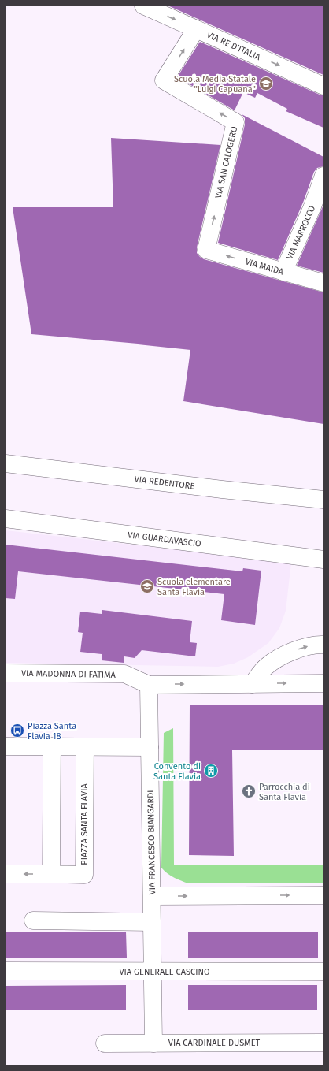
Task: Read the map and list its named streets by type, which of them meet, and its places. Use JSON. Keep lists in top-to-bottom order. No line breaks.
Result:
{"streets":{"street":["VIA RE D'ITALIA","VIA SAN CALOGERO","VIA MARROCCO","VIA MAIDA","VIA REDENTORE","VIA GUARDAVASCIO","VIA MADONNA DI FATIMA","PIAZZA SANTA FLAVIA","VIA FRANCESCO BIANGARDI","VIA GENERALE CASCINO","VIA CARDINALE DUSMET"]},"crossings":[["VIA RE D'ITALIA","VIA SAN CALOGERO"],["VIA SAN CALOGERO","VIA MAIDA"],["VIA MARROCCO","VIA MAIDA"],["VIA MADONNA DI FATIMA","VIA FRANCESCO BIANGARDI"],["VIA FRANCESCO BIANGARDI","VIA GENERALE CASCINO"],["VIA FRANCESCO BIANGARDI","VIA CARDINALE DUSMET"]],"one_way":["VIA RE D'ITALIA","VIA SAN CALOGERO","VIA MAIDA"],"places":{"school or university":["Scuola Media Statale \"Luigi Capuana\"","Scuola elementare Santa Flavia"],"bus stop":["Piazza Santa Flavia 18"],"building":["Convento di Santa Flavia"],"church":["Parrocchia di Santa Flavia"]}}
